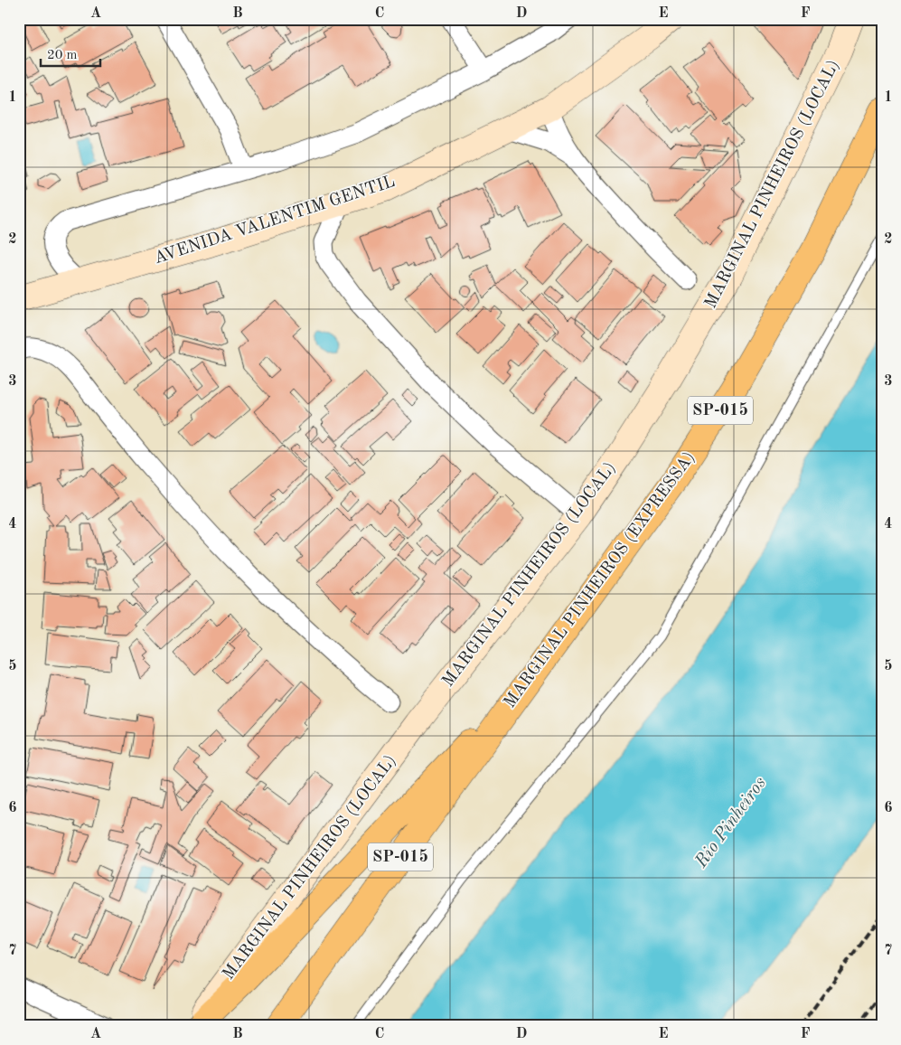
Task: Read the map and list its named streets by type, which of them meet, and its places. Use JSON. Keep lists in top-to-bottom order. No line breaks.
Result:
{"streets":{"highway":["SP-015","MARGINAL PINHEIROS (EXPRESSA)"],"main road":["MARGINAL PINHEIROS (LOCAL)","AVENIDA VALENTIM GENTIL"]},"water":["Rio Pinheiros"],"scale_bar":"20 m","grid":{"columns":["A","B","C","D","E","F"],"rows":["1","2","3","4","5","6","7"]}}
